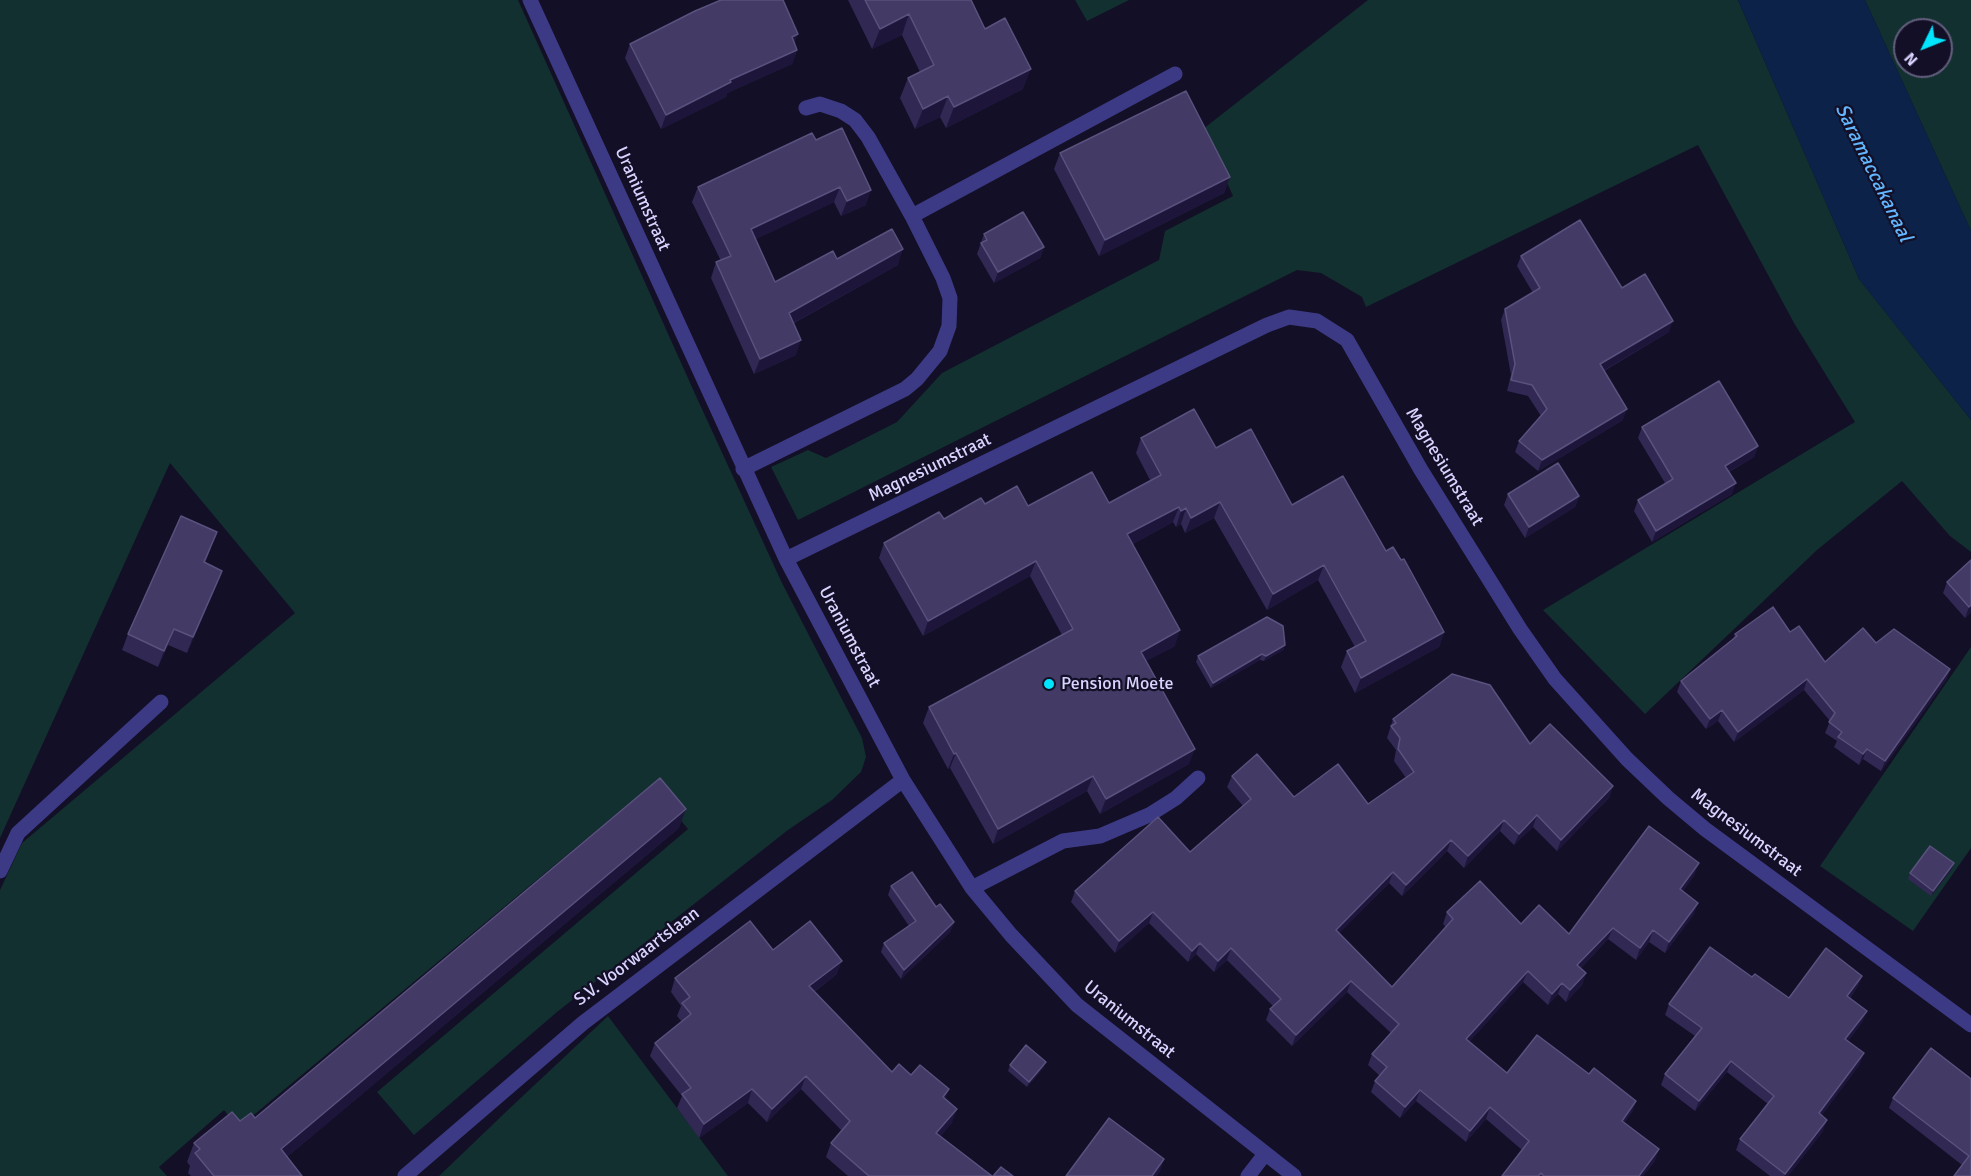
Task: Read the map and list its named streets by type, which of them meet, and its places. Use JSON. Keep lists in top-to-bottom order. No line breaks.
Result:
{"streets":{"street":["Uraniumstraat","Magnesiumstraat","S.V. Voorwaartslaan"]},"crossings":[["Uraniumstraat","Magnesiumstraat"],["Uraniumstraat","S.V. Voorwaartslaan"]],"water":["Saramaccakanaal"],"places":["Pension Moete"],"north":"bottom left"}
